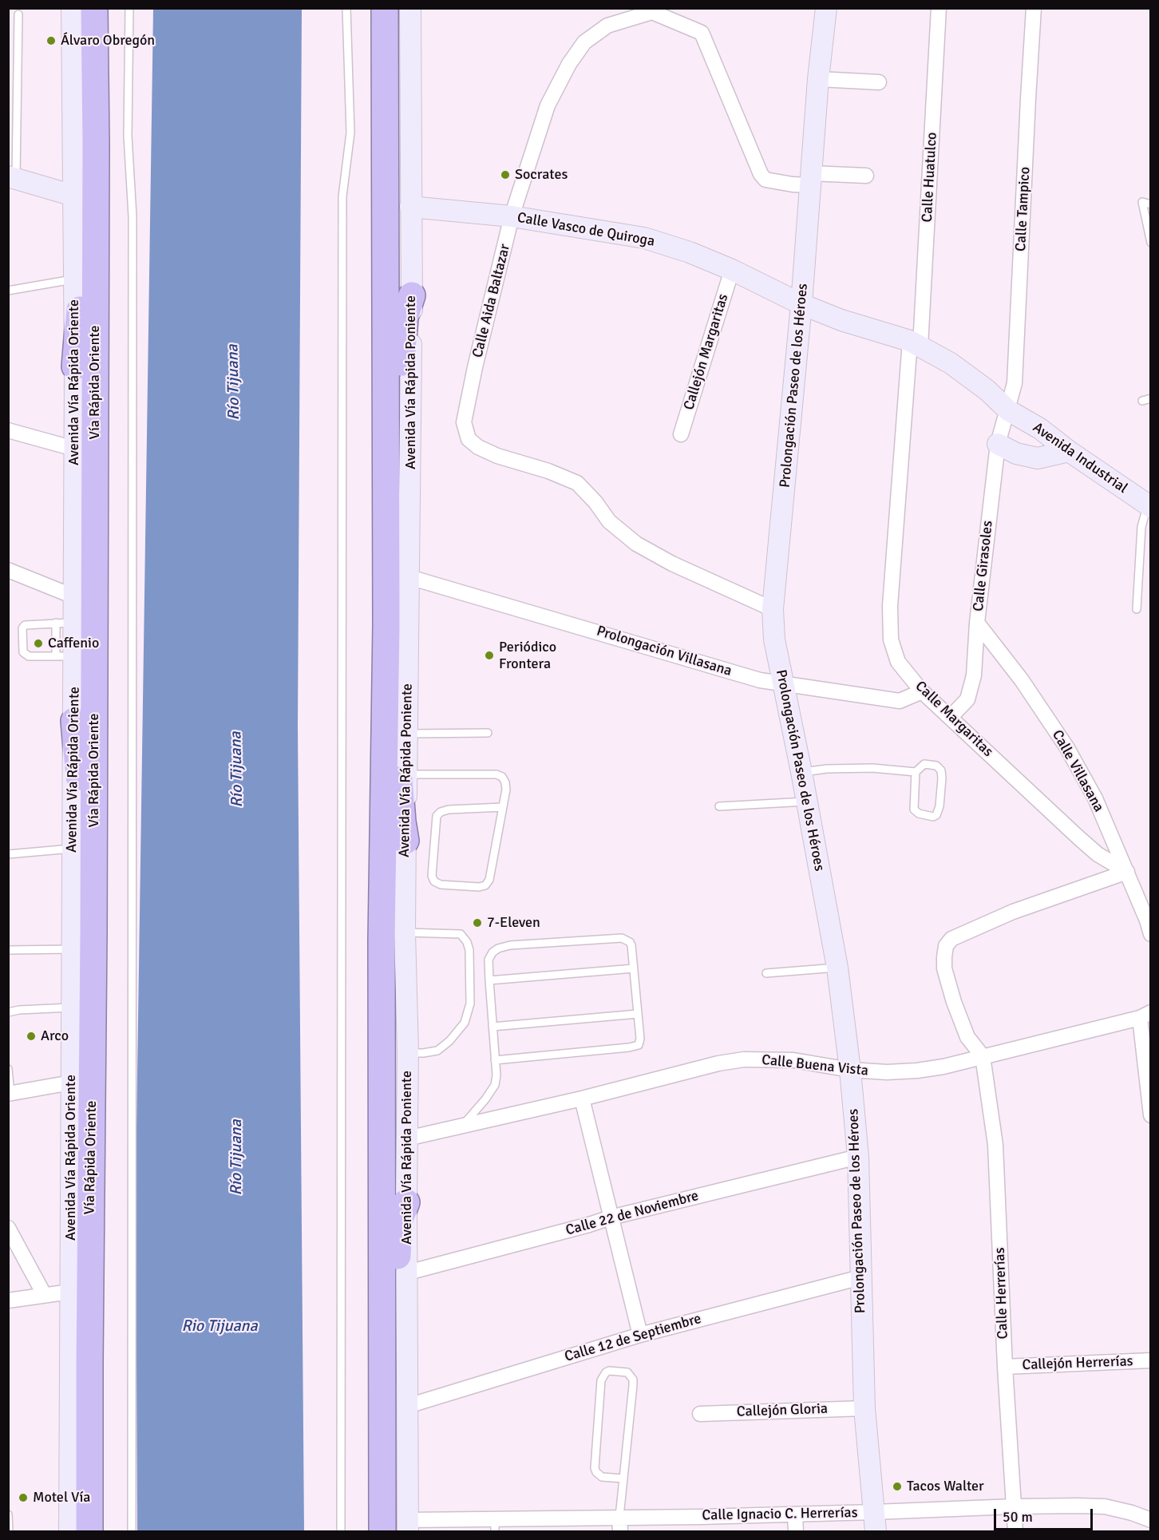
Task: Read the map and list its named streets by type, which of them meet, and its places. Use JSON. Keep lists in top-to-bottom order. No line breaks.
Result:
{"streets":{"highway":["Vía Rápida Oriente","Avenida Vía Rápida Poniente"],"main road":["Calle Vasco de Quiroga","Avenida Vía Rápida Oriente","Prolongación Paseo de los Héroes","Avenida Industrial"],"street":["Calle Huatulco","Calle Tampico","Calle Aida Baltazar","Callejón Margaritas","Calle Girasoles","Prolongación Villasana","Calle Margaritas","Calle Villasana","Calle Buena Vista","Calle 22 de Noviembre","Calle Herrerías","Calle 12 de Septiembre","Callejón Herrerías","Callejón Gloria","Calle Ignacio C. Herrerías"]},"crossings":[["Calle Huatulco","Calle Vasco de Quiroga"],["Calle Huatulco","Calle Margaritas"],["Calle Tampico","Calle Vasco de Quiroga"],["Calle Tampico","Avenida Industrial"],["Calle Tampico","Calle Girasoles"],["Calle Vasco de Quiroga","Calle Aida Baltazar"],["Calle Vasco de Quiroga","Callejón Margaritas"],["Calle Vasco de Quiroga","Avenida Vía Rápida Poniente"],["Calle Vasco de Quiroga","Prolongación Paseo de los Héroes"],["Calle Vasco de Quiroga","Avenida Industrial"],["Calle Vasco de Quiroga","Calle Girasoles"],["Calle Vasco de Quiroga","Calle Margaritas"],["Calle Aida Baltazar","Prolongación Paseo de los Héroes"],["Avenida Vía Rápida Poniente","Prolongación Villasana"],["Avenida Vía Rápida Poniente","Calle Buena Vista"],["Avenida Vía Rápida Poniente","Calle 22 de Noviembre"],["Avenida Vía Rápida Poniente","Calle 12 de Septiembre"],["Avenida Vía Rápida Poniente","Calle Ignacio C. Herrerías"],["Prolongación Paseo de los Héroes","Prolongación Villasana"],["Prolongación Paseo de los Héroes","Calle Buena Vista"],["Prolongación Paseo de los Héroes","Calle 22 de Noviembre"],["Prolongación Paseo de los Héroes","Calle 12 de Septiembre"],["Prolongación Paseo de los Héroes","Callejón Gloria"],["Prolongación Paseo de los Héroes","Calle Ignacio C. Herrerías"],["Avenida Industrial","Calle Girasoles"],["Calle Girasoles","Calle Margaritas"],["Calle Girasoles","Calle Villasana"],["Prolongación Villasana","Calle Margaritas"],["Calle Margaritas","Calle Villasana"],["Calle Buena Vista","Calle Herrerías"],["Calle Herrerías","Callejón Herrerías"],["Calle Herrerías","Calle Ignacio C. Herrerías"]],"water":["Río Tijuana","Rio Tijuana"],"places":["Álvaro Obregón","Socrates","Caffenio","Periódico Frontera","7-Eleven","Arco","Tacos Walter","Motel Vía"],"scale_bar":"50 m"}
